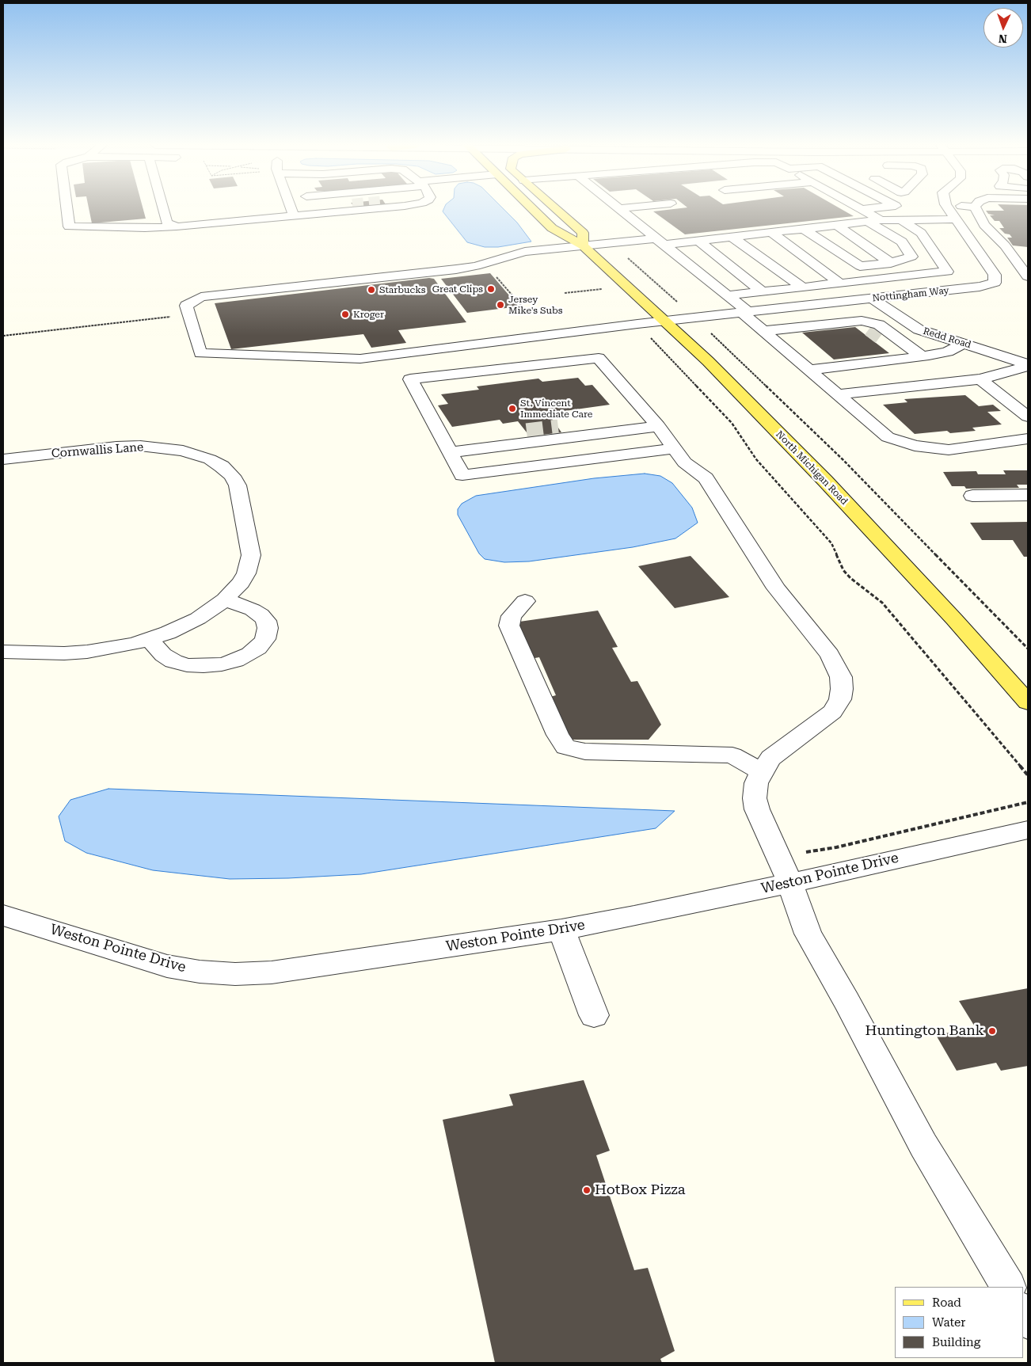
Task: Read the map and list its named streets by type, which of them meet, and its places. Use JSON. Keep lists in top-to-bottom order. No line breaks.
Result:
{"streets":{"main road":["North Michigan Road"],"street":["Nottingham Way","Redd Road","Cornwallis Lane","Weston Pointe Drive"]},"crossings":[["Nottingham Way","Redd Road"],["Nottingham Way","North Michigan Road"]],"places":["Great Clips","Starbucks","Jersey Mike's Subs","Kroger","St. Vincent Immediate Care","Huntington Bank","HotBox Pizza"],"legend":["Road","Water","Building"],"north":"bottom"}
